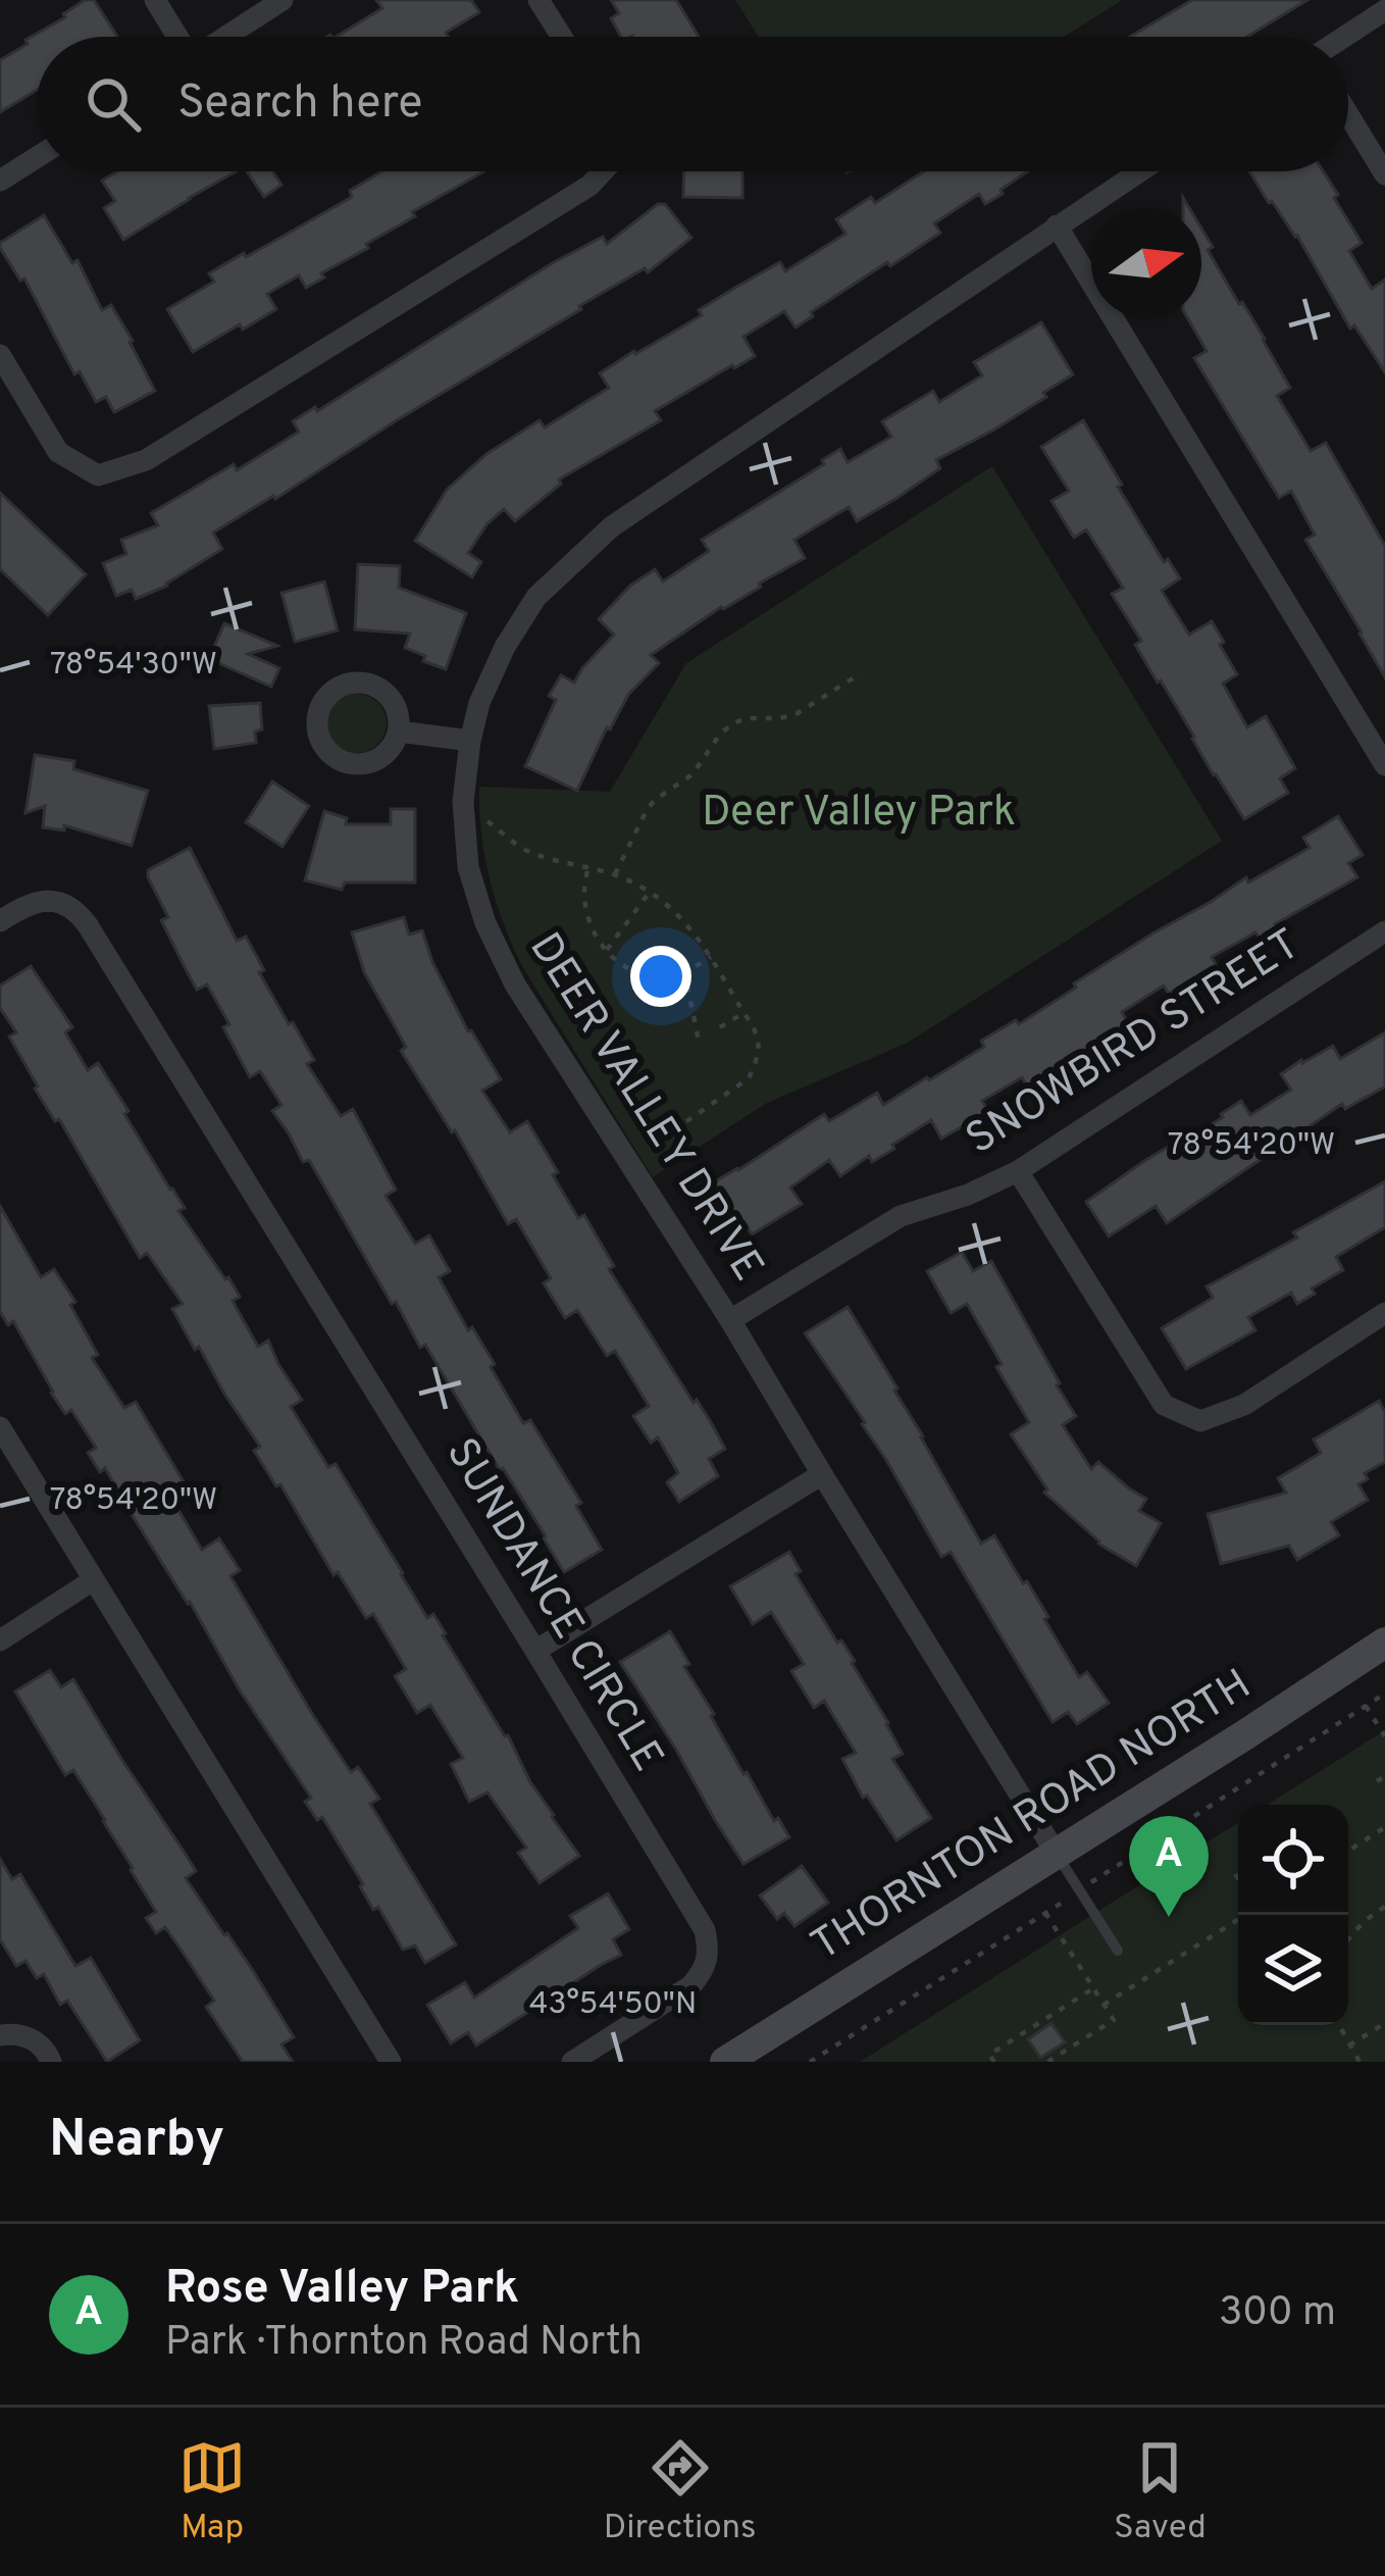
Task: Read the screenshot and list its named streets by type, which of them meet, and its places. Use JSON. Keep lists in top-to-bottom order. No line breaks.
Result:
{"streets":{"main road":["THORNTON ROAD NORTH"],"street":["SNOWBIRD STREET","DEER VALLEY DRIVE","SUNDANCE CIRCLE"]},"crossings":[["SNOWBIRD STREET","DEER VALLEY DRIVE"],["DEER VALLEY DRIVE","THORNTON ROAD NORTH"]],"parks":["Deer Valley Park"],"north":"right","page":{"search":"Search here","pins":"A","heading":"Nearby","list":[{"mark":"A","name":"Rose Valley Park","note":"Park · Thornton Road North","value":"300 m"}],"nav":["Map","Directions","Saved"]},"coordinates":["78°54'30\"W","78°54'20\"W","43°54'50\"N"]}
